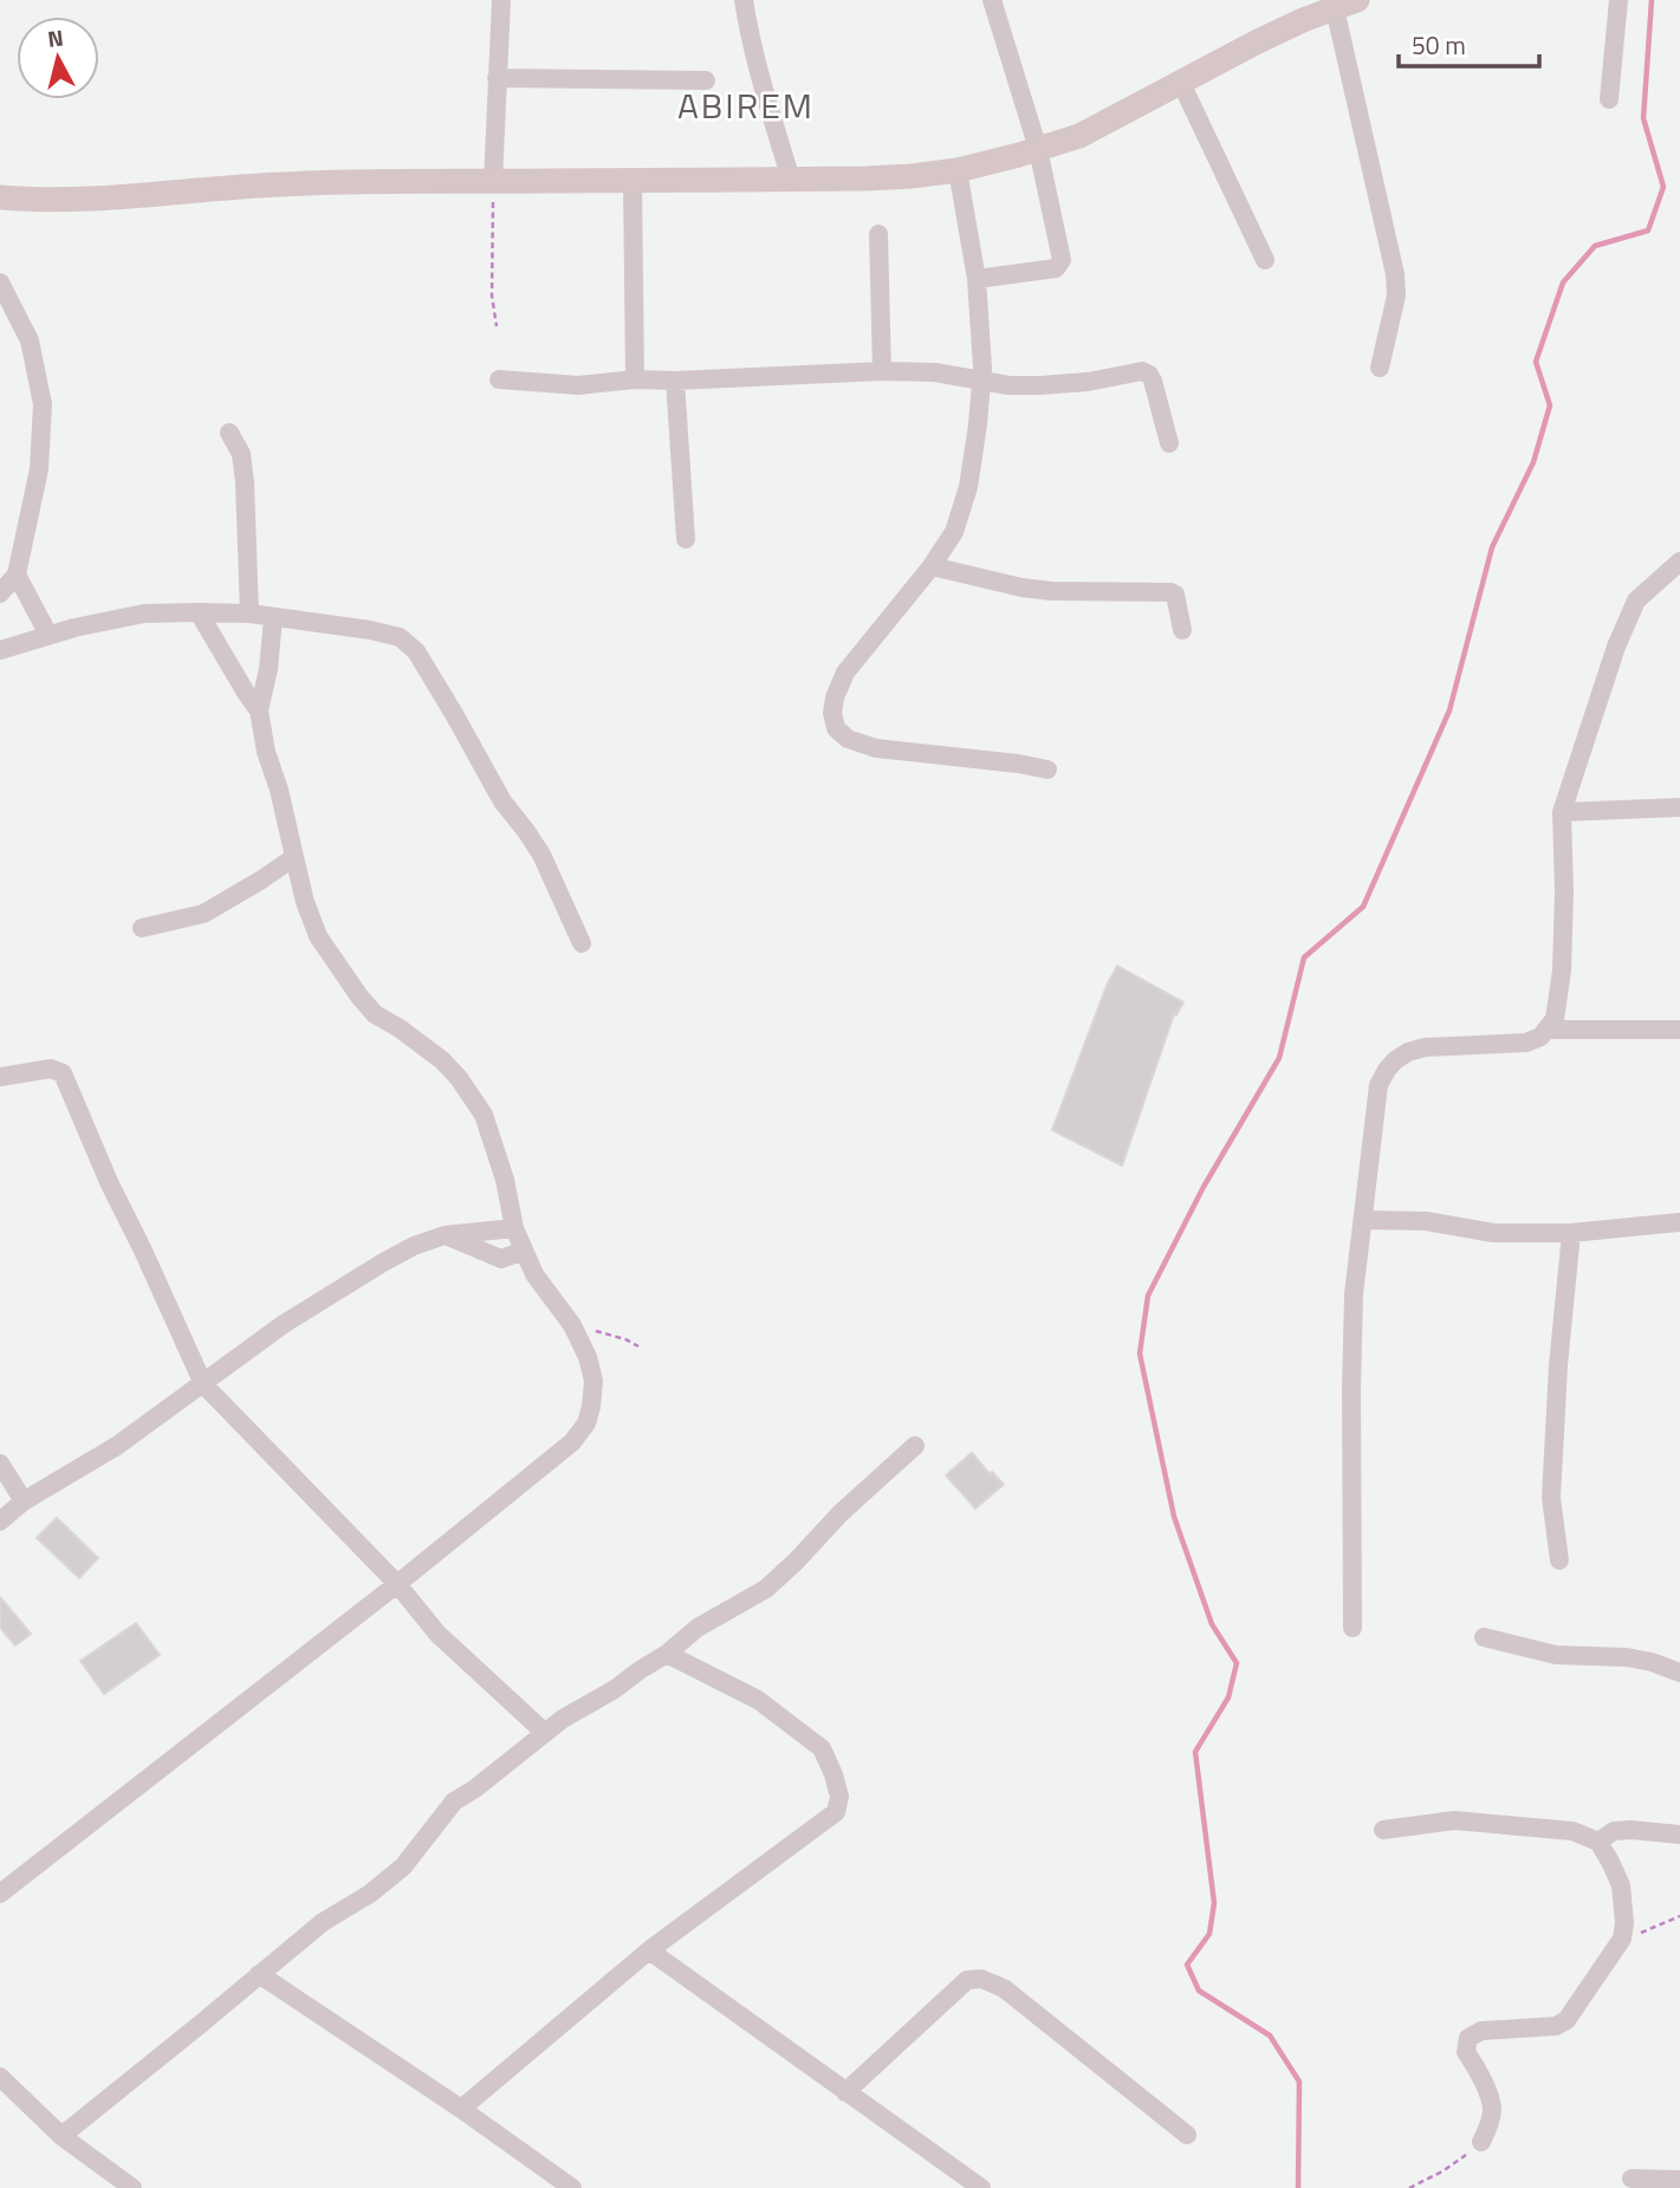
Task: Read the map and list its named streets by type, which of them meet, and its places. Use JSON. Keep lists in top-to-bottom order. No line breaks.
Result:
{"districts":["ABIREM"],"scale_bar":"50 m","north":"top"}
